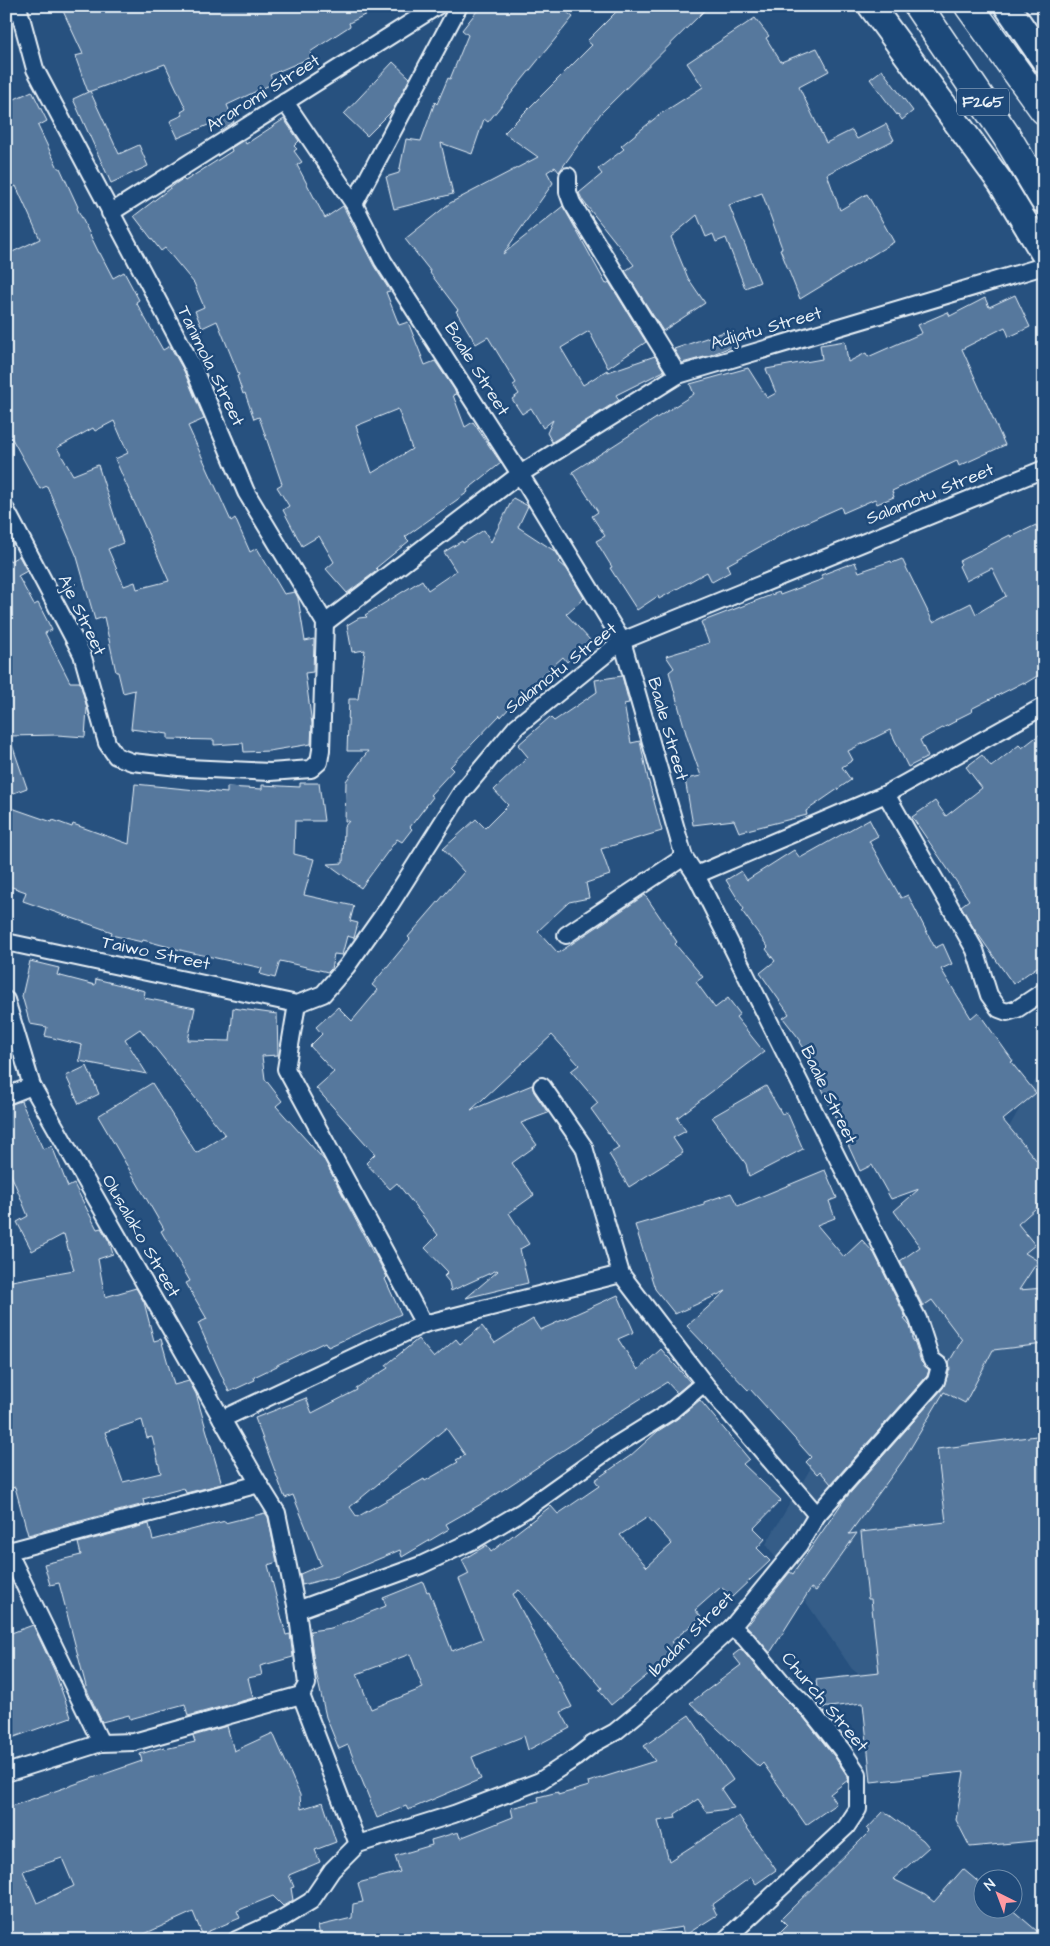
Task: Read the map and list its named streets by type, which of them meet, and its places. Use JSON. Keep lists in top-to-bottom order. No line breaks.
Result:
{"streets":{"highway":["F265"],"street":["Araromi Street","Adijatu Street","Tanimola Street","Baale Street","Salamotu Street","Aje Street","Taiwo Street","Olusalako Street","Ibadan Street","Church Street"]},"crossings":[["Araromi Street","Tanimola Street"],["Araromi Street","Baale Street"],["Adijatu Street","Tanimola Street"],["Adijatu Street","Baale Street"],["Adijatu Street","Aje Street"],["Tanimola Street","Aje Street"],["Baale Street","Salamotu Street"],["Baale Street","Ibadan Street"],["Salamotu Street","Taiwo Street"],["Ibadan Street","Church Street"]],"north":"top left"}
